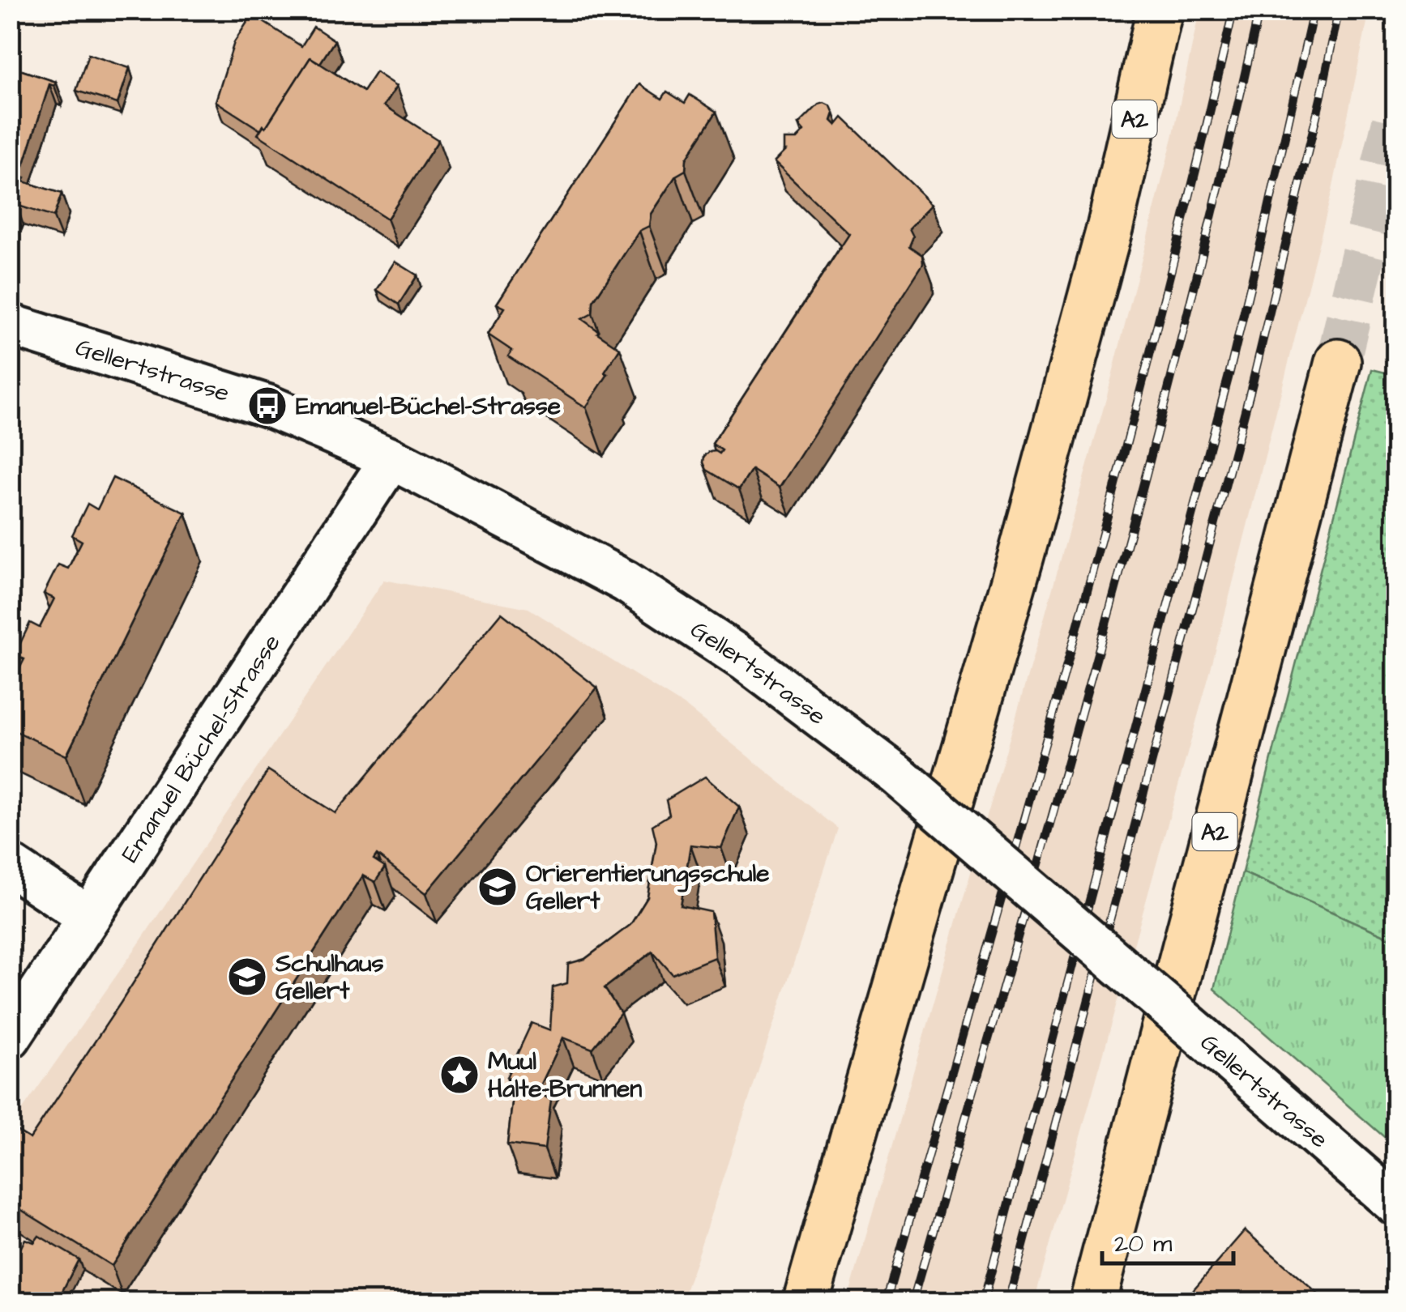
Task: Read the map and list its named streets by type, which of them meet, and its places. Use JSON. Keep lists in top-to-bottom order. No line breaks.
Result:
{"streets":{"highway":["A2"],"street":["Gellertstrasse","Emanuel Büchel-Strasse"]},"crossings":[["Gellertstrasse","Emanuel Büchel-Strasse"]],"places":{"bus stop":["Emanuel-Büchel-Strasse"],"school or university":["Orierentierungsschule Gellert","Schulhaus Gellert"],"place":["Muul Halte-Brunnen"]},"scale_bar":"20 m"}
